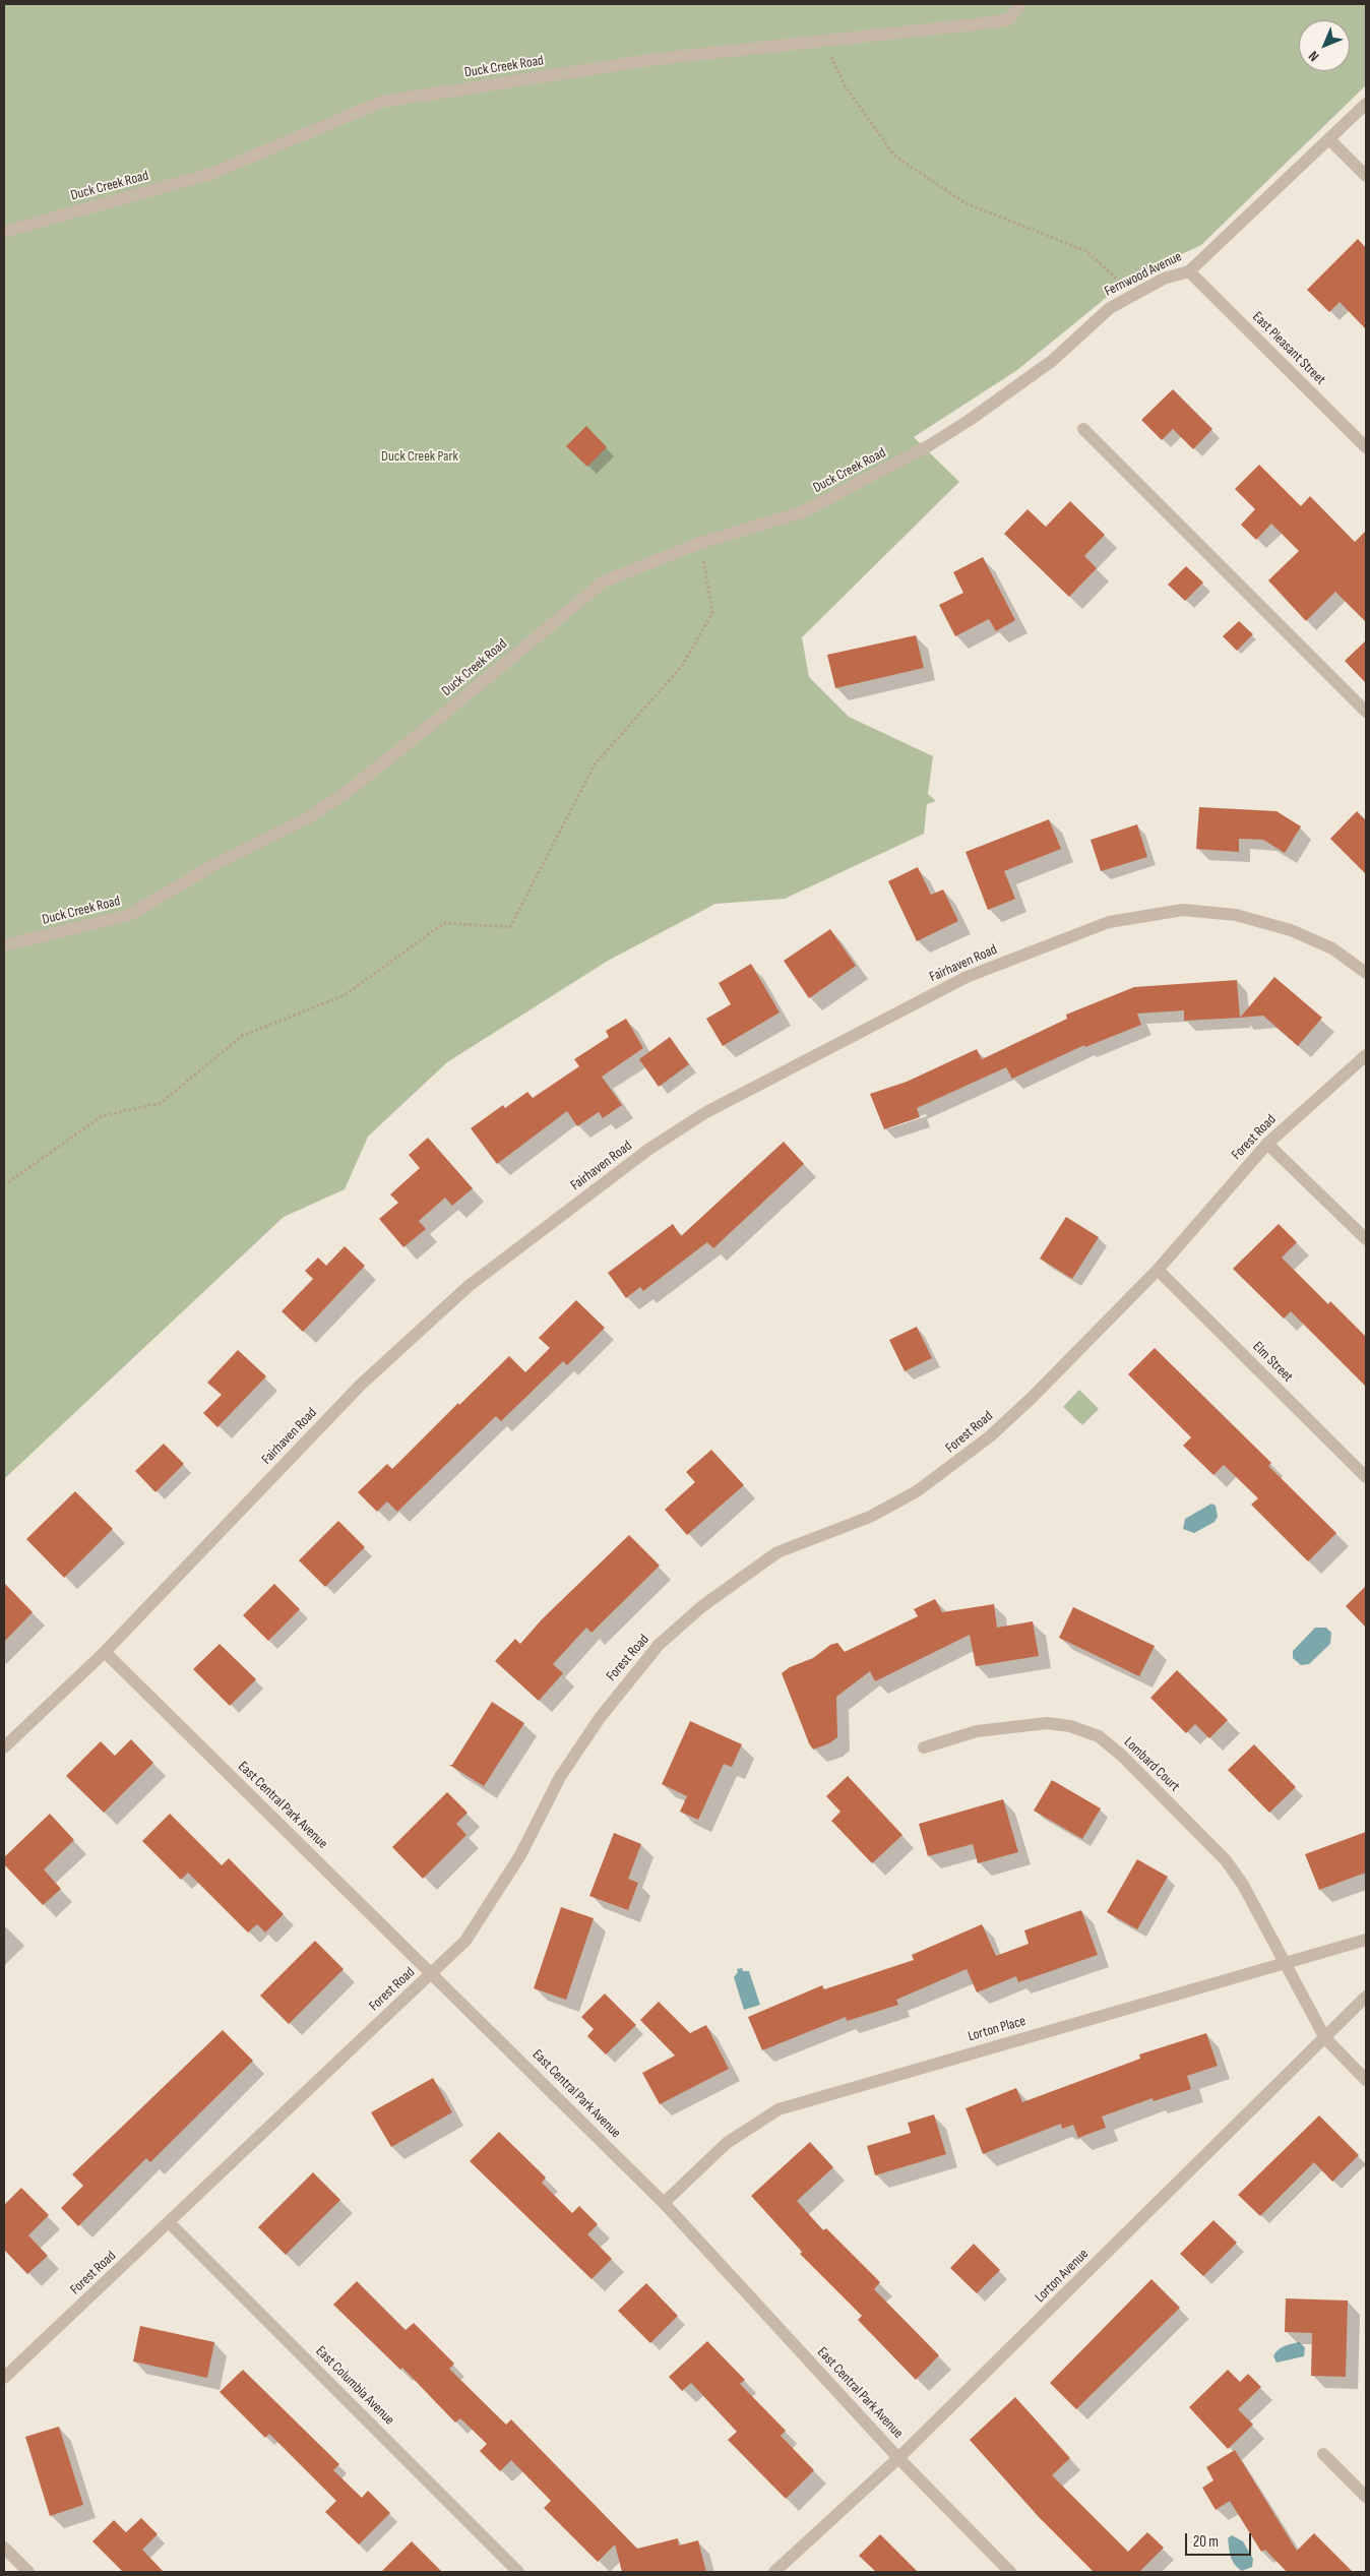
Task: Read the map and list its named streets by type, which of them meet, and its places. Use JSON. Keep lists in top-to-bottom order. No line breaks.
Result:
{"streets":{"street":["Duck Creek Road","Fernwood Avenue","East Pleasant Street","Fairhaven Road","Forest Road","Elm Street","Lombard Court","East Central Park Avenue","Lorton Place","Lorton Avenue","East Columbia Avenue"]},"crossings":[["Duck Creek Road","Fernwood Avenue"],["Fernwood Avenue","East Pleasant Street"],["Fairhaven Road","East Central Park Avenue"],["Forest Road","Elm Street"],["Forest Road","East Central Park Avenue"],["Forest Road","East Columbia Avenue"],["Lombard Court","Lorton Place"],["Lombard Court","Lorton Avenue"],["East Central Park Avenue","Lorton Place"],["East Central Park Avenue","Lorton Avenue"]],"parks":["Duck Creek Park"],"scale_bar":"20 m","north":"bottom left"}
